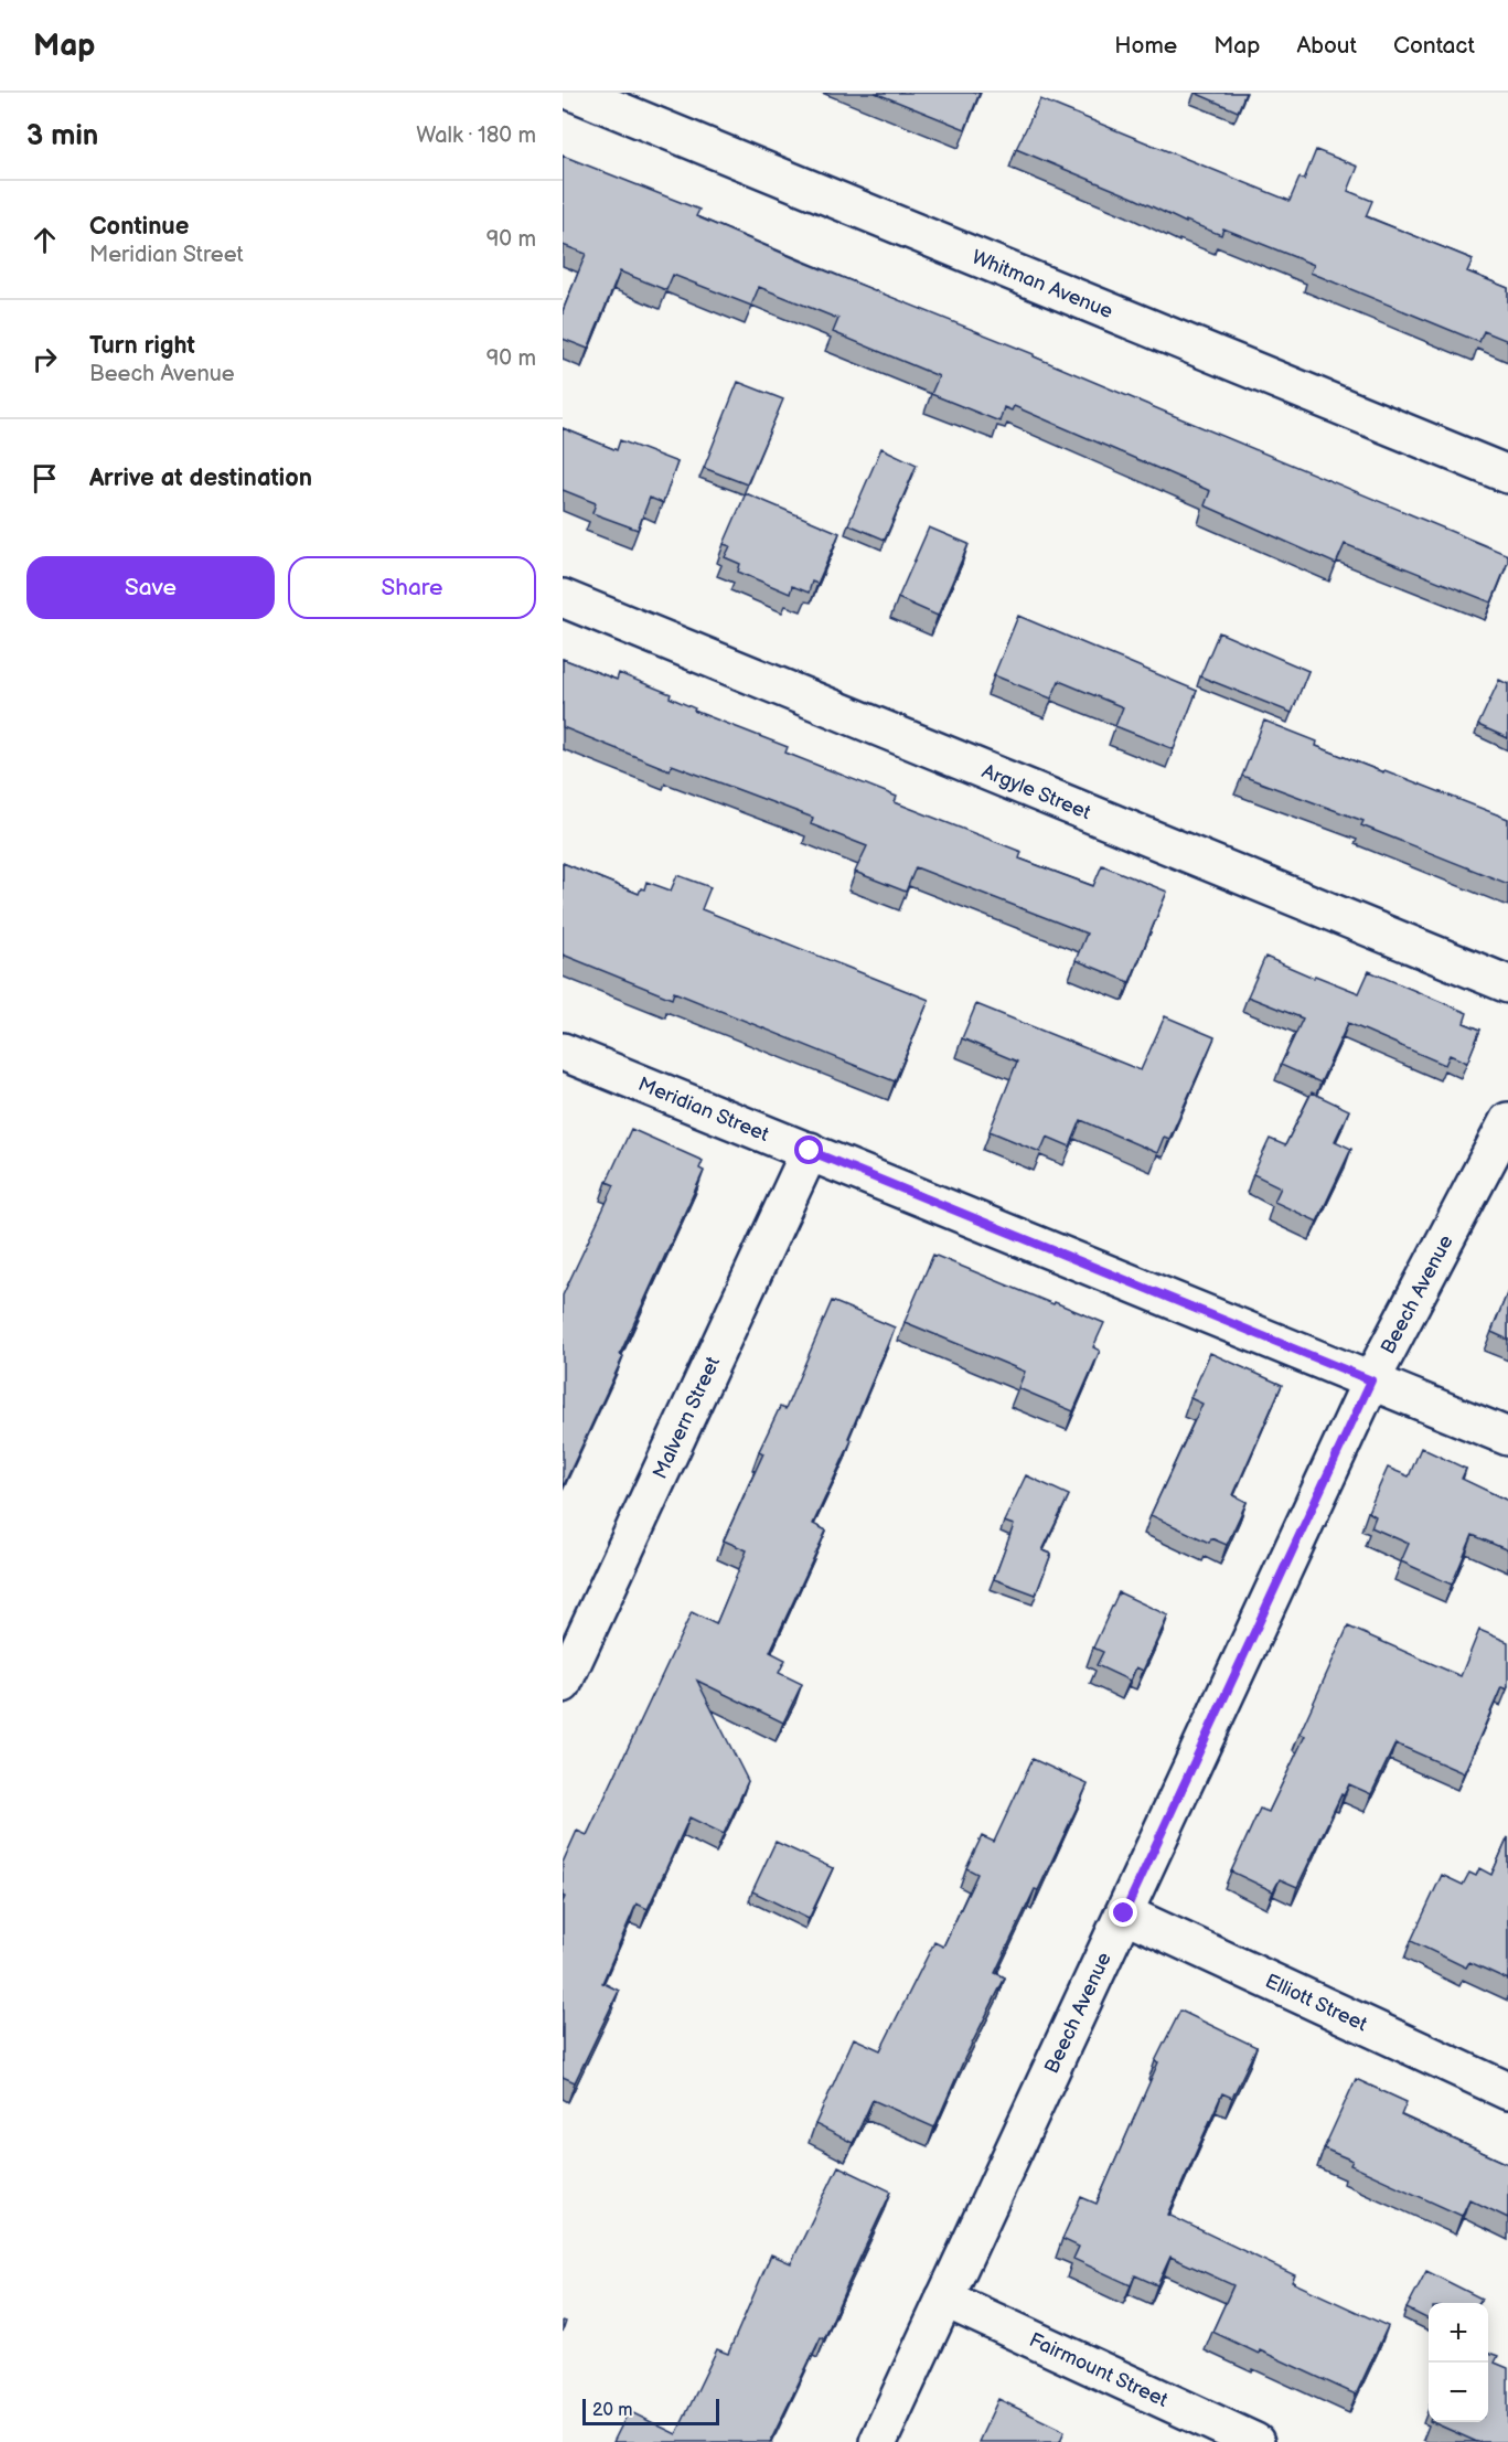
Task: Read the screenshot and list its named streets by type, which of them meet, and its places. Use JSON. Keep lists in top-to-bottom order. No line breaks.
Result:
{"streets":{"street":["Whitman Avenue","Argyle Street","Meridian Street","Beech Avenue","Malvern Street","Elliott Street","Fairmount Street"]},"crossings":[["Meridian Street","Beech Avenue"],["Meridian Street","Malvern Street"],["Beech Avenue","Elliott Street"],["Beech Avenue","Fairmount Street"]],"scale_bar":"20 m","page":{"header":"Map","nav":["Home","Map","About","Contact"],"heading":["3 min","Walk · 180 m"],"list":[["Continue","Meridian Street","90 m"],["Turn right","Beech Avenue","90 m"],"Arrive at destination"],"buttons":["Save","Share"],"map_buttons":["+","−"],"scale":"20 m"}}
